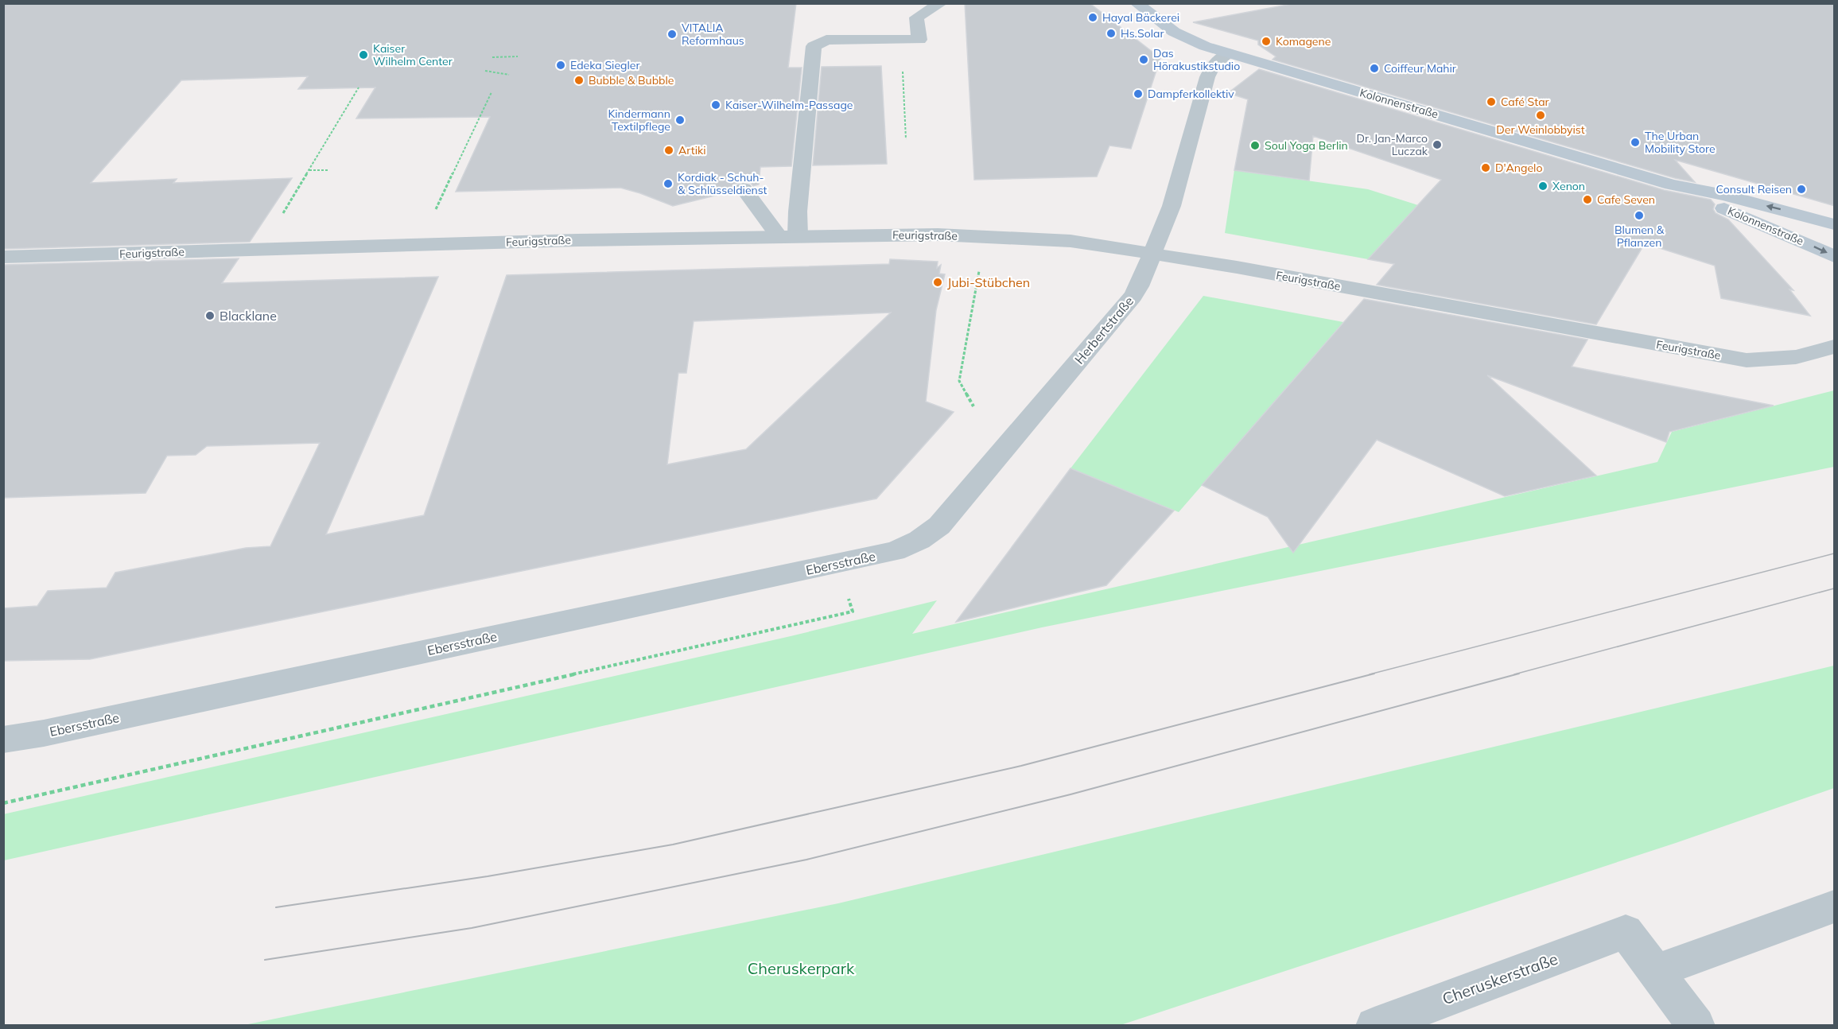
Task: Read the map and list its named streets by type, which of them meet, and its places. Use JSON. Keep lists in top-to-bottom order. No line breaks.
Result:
{"streets":{"main road":["Kolonnenstraße"],"street":["Feurigstraße","Herbertstraße","Ebersstraße","Cheruskerstraße"]},"crossings":[["Kolonnenstraße","Herbertstraße"],["Feurigstraße","Herbertstraße"],["Herbertstraße","Ebersstraße"]],"parks":["Cheruskerpark"],"places":["Hayal Bäckerei","Hs.Solar","VITALIA Reformhaus","Komagene","Kaiser Wilhelm Center","Das Hörakustikstudio","Edeka Siegler","Coiffeur Mahir","Bubble & Bubble","Dampferkollektiv","Café Star","Kaiser-Wilhelm-Passage","Der Weinlobbyist","Kindermann Textilpflege","The Urban Mobility Store","Dr. Jan-Marco Luczak","Soul Yoga Berlin","Artiki","D'Angelo","Kordiak - Schuh- & Schlüsseldienst","Xenon","Consult Reisen","Cafe Seven","Blumen & Pflanzen","Jubi-Stübchen","Blacklane"]}
